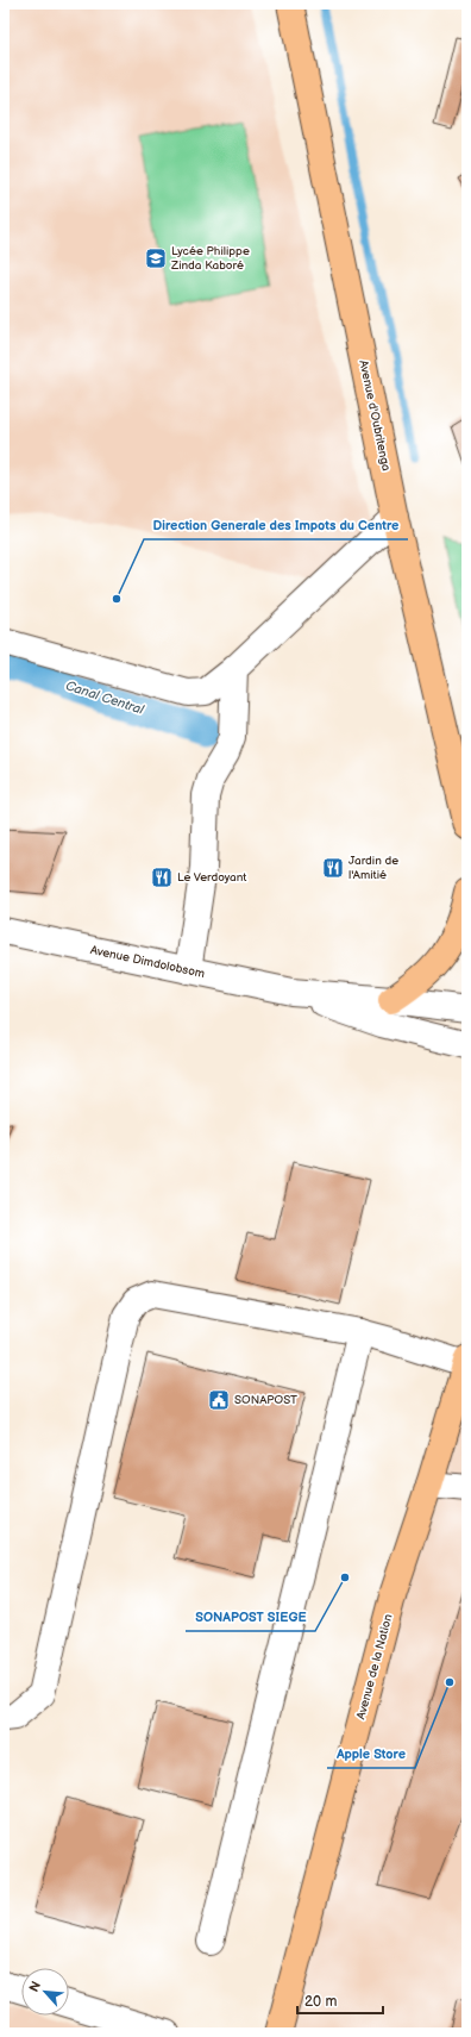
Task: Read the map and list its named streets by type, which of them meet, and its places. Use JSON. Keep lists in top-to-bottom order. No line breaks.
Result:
{"streets":{"highway":["Avenue d'Oubritenga","Avenue de la Nation"],"street":["Avenue Dimdolobsom"]},"water":["Canal Central"],"places":{"school or university":["Lycée Philippe Zinda Kaboré"],"other":["Direction Generale des Impots du Centre","SONAPOST SIEGE","Apple Store"],"restaurant":["Jardin de l'Amitié","Le Verdoyant"],"public building":["SONAPOST"]},"scale_bar":"20 m","north":"top left"}
